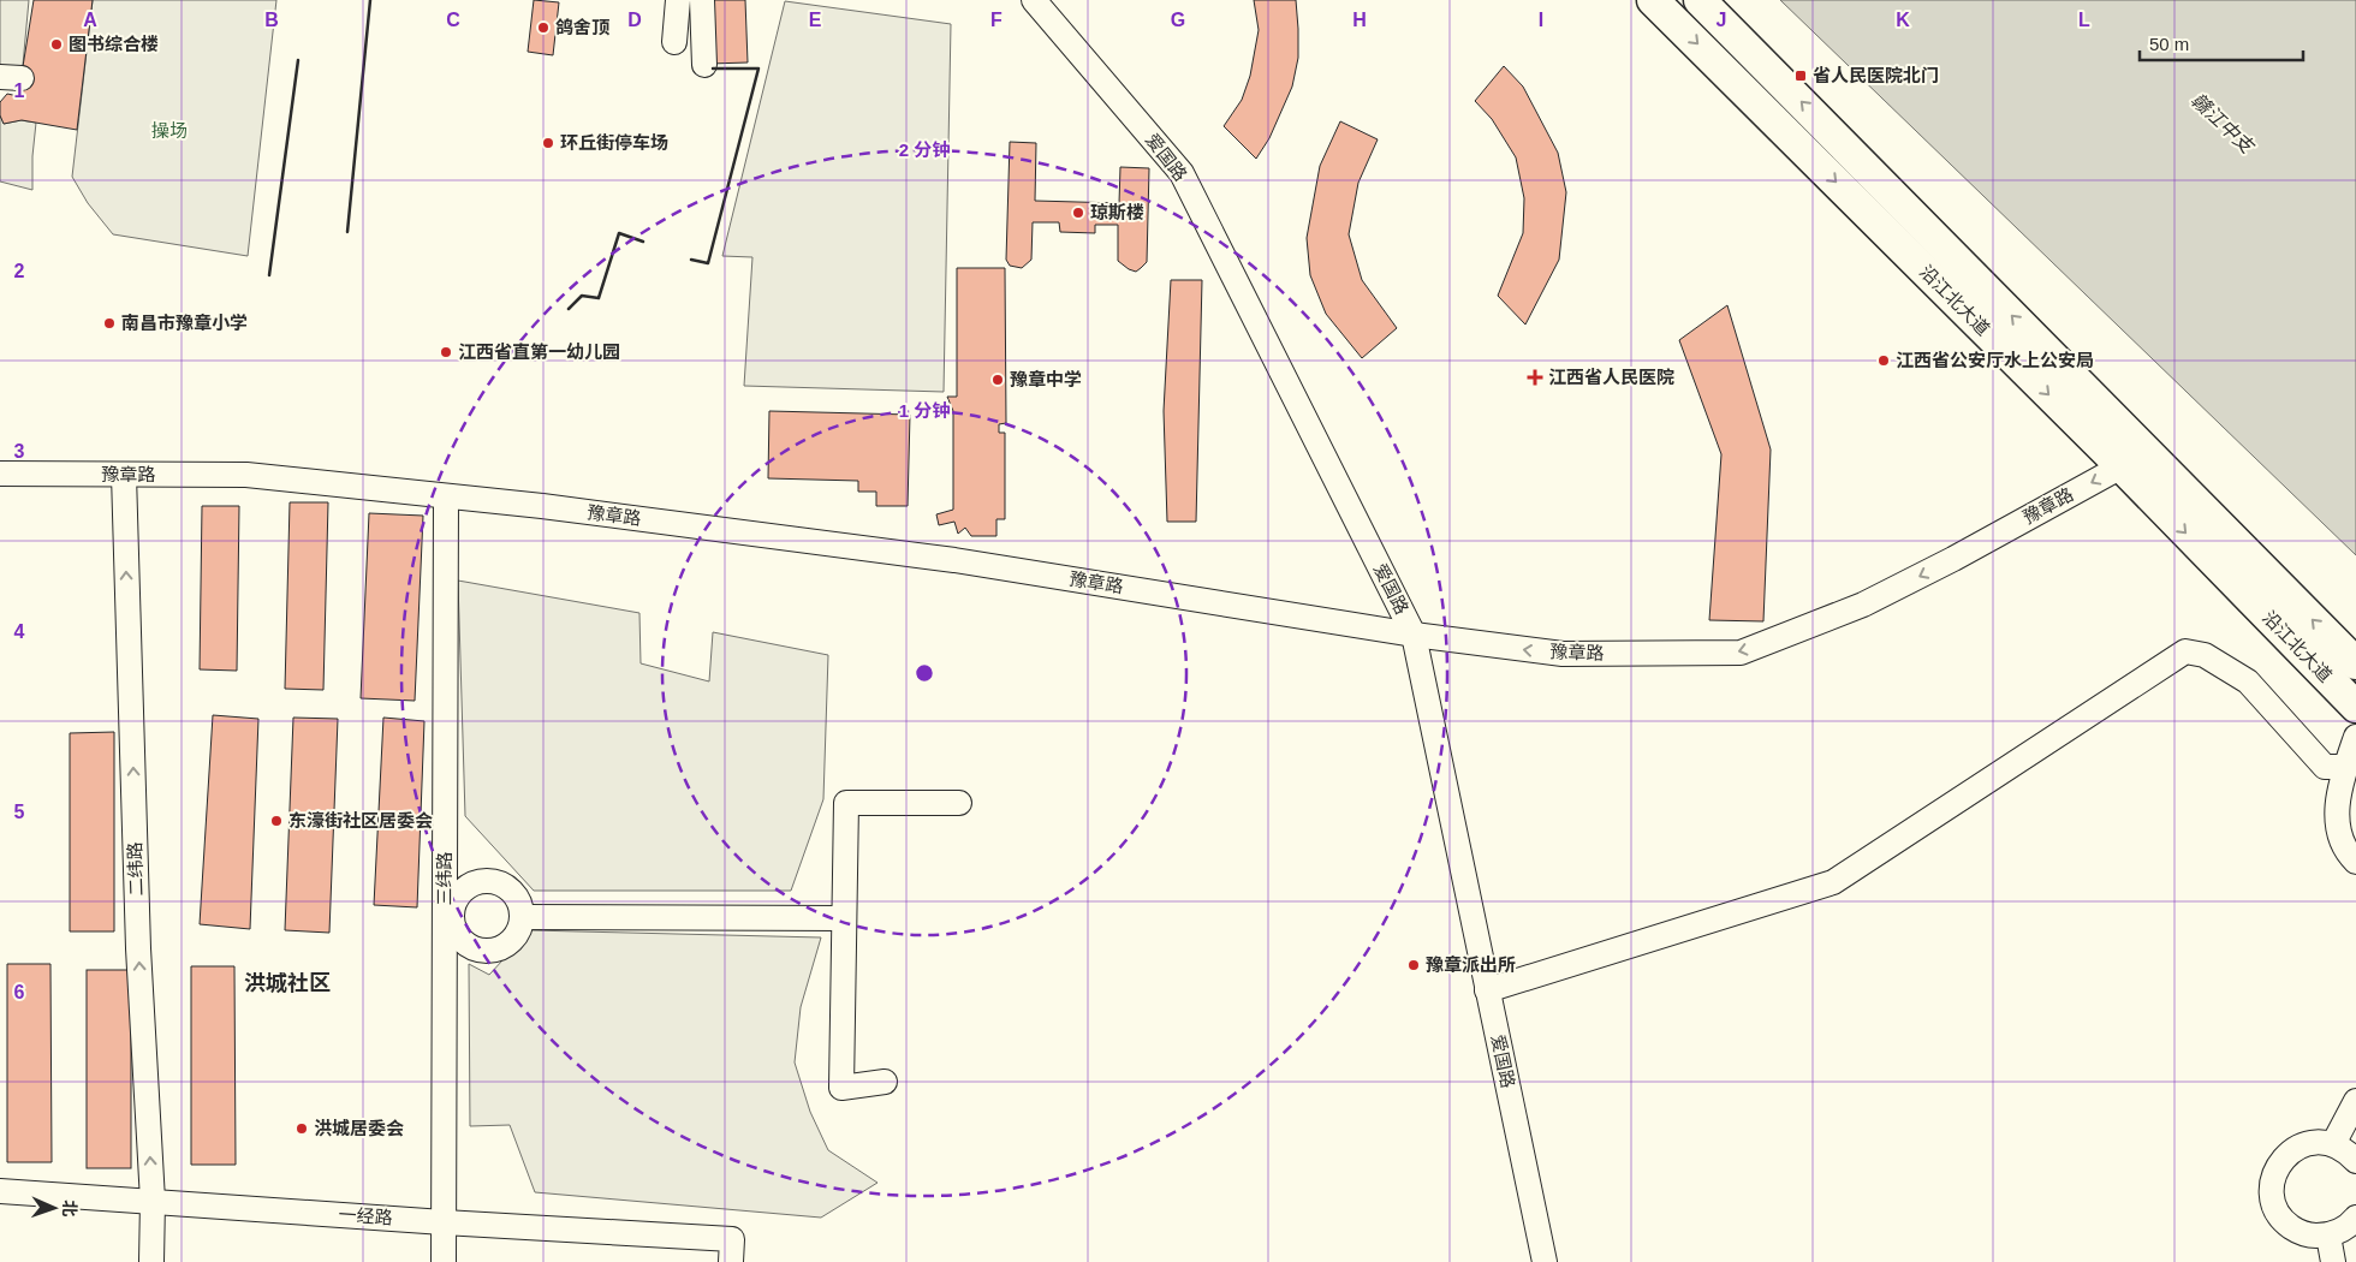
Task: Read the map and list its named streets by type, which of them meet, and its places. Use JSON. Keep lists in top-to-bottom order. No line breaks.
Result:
{"streets":{"main road":["沿江北大道"],"street":["爱国路","豫章路","二纬路","三纬路","一经路"]},"crossings":[["爱国路","豫章路"],["沿江北大道","豫章路"],["豫章路","二纬路"],["豫章路","三纬路"],["二纬路","一经路"],["三纬路","一经路"]],"one_way":["二纬路"],"districts":["洪城社区"],"water":["赣江中支"],"parks":["操场"],"places":{"other":["鸽舍顶","图书综合楼","环丘街停车场","琼斯楼","南昌市豫章小学","江西省直第一幼儿园","江西省公安厅水上公安局","豫章中学","东濠街社区居委会","豫章派出所","洪城居委会"],"transit":["省人民医院北门"],"health":["江西省人民医院"]},"scale_bar":"50 m","north":"right","grid":{"columns":["A","B","C","D","E","F","G","H","I","J","K","L"],"rows":["1","2","3","4","5","6"]},"rings":["2 分钟","1 分钟"]}
